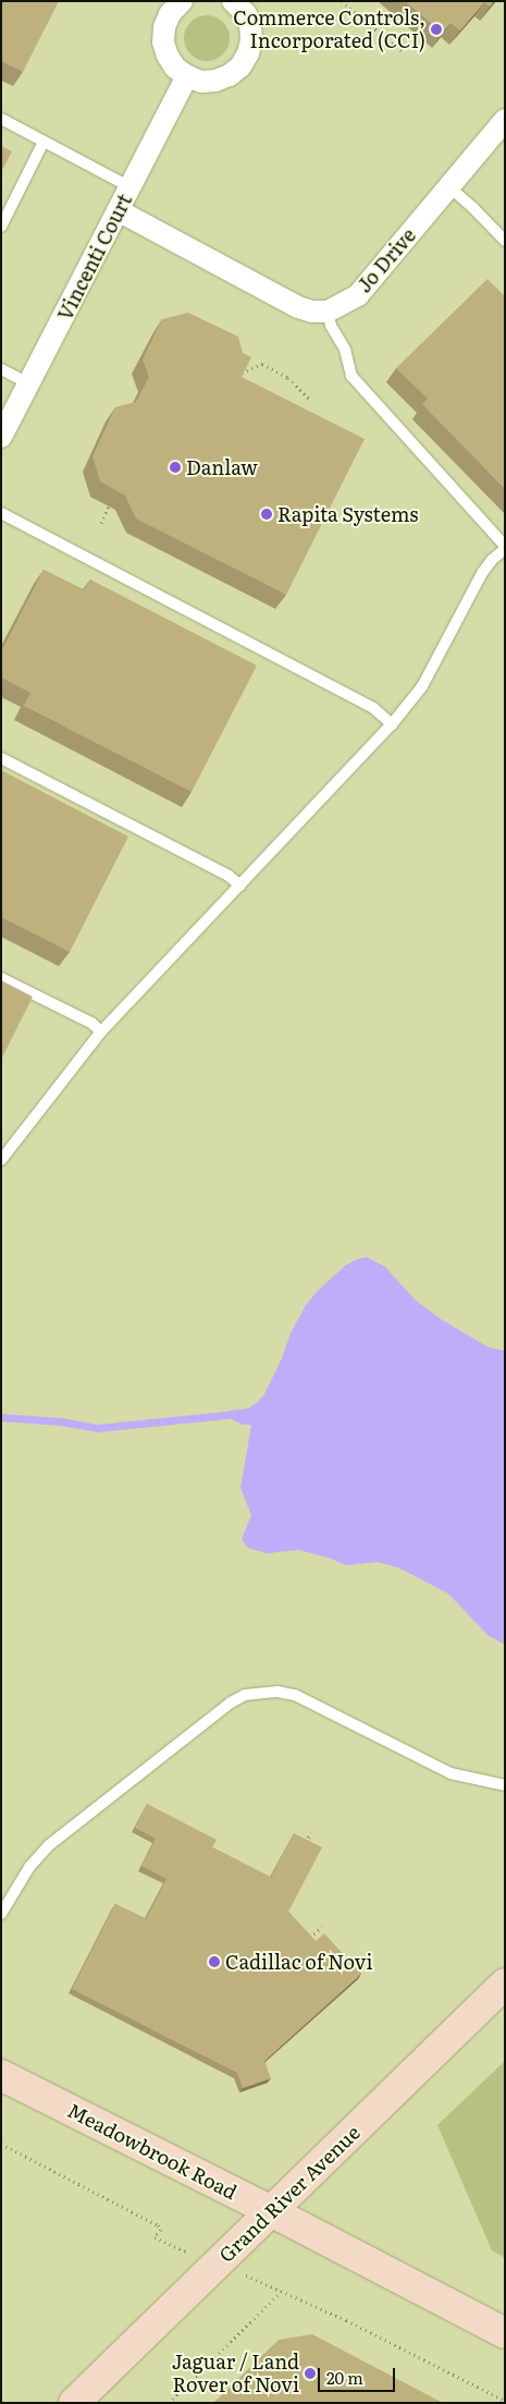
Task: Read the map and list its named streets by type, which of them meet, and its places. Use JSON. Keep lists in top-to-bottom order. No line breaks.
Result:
{"streets":{"main road":["Meadowbrook Road","Grand River Avenue"],"street":["Vincenti Court","Jo Drive"]},"crossings":[["Meadowbrook Road","Grand River Avenue"]],"places":["Commerce Controls, Incorporated (CCI)","Danlaw","Rapita Systems","Cadillac of Novi","Jaguar / Land Rover of Novi"],"scale_bar":"20 m"}
